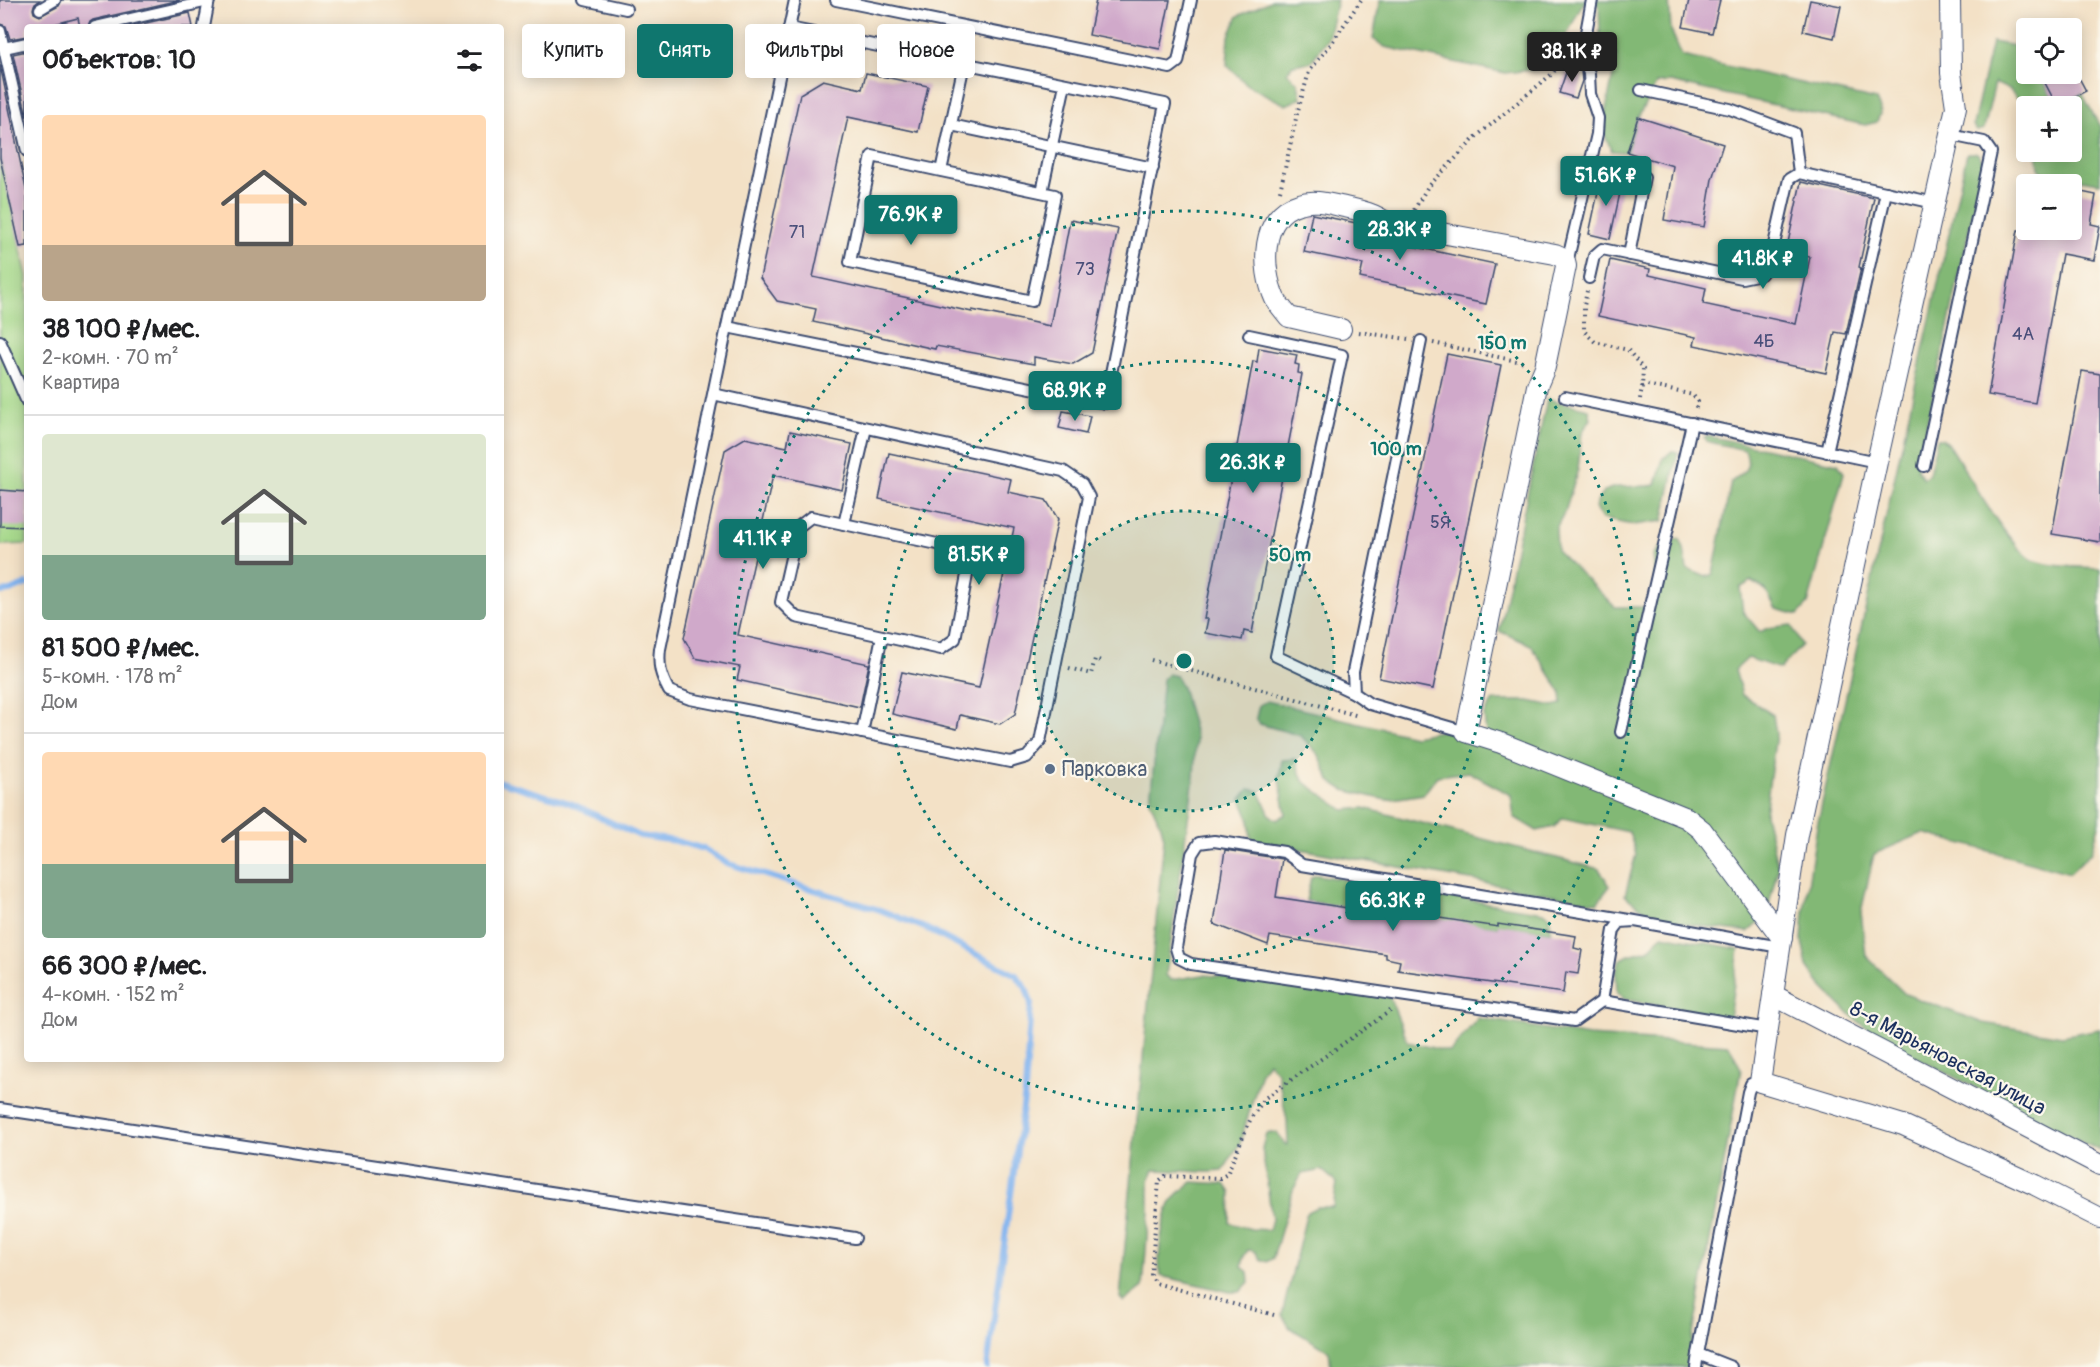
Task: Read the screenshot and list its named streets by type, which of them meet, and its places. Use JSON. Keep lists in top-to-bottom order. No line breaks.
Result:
{"streets":{"street":["8-я Марьяновская улица"]},"places":["Парковка"],"house_numbers":["71","73","4А","4Б","5Я"],"page":{"map_buttons":["+","−"],"chip":["Купить","Снять","Фильтры","Новое"],"heading":"Объектов: 10","price":["38.1K ₽","51.6K ₽","76.9K ₽","28.3K ₽","41.8K ₽","68.9K ₽","26.3K ₽","41.1K ₽","81.5K ₽","66.3K ₽"],"list":[{"name":"38 100 ₽/мес.","note":"2-комн. · 70 m² · Квартира"},{"name":"81 500 ₽/мес.","note":"5-комн. · 178 m² · Дом"},{"name":"66 300 ₽/мес.","note":"4-комн. · 152 m² · Дом"}]},"rings":["150 m","100 m","50 m"]}
